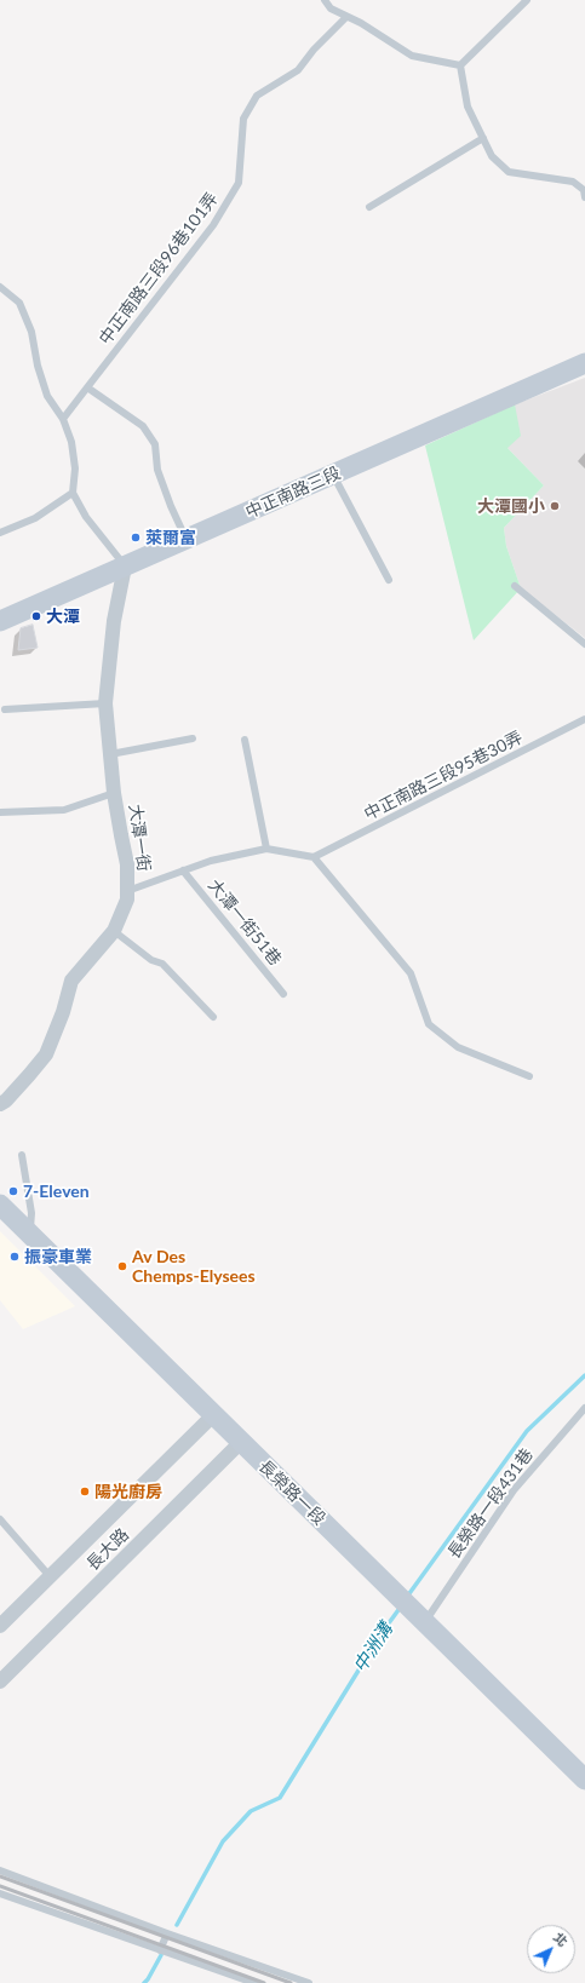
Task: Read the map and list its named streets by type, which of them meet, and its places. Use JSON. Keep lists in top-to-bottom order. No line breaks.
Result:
{"streets":{"street":["中正南路三段","大潭一街","長榮路一段","長大路"],"lane":["中正南路三段96巷101弄","中正南路三段95巷30弄","大潭一街51巷","長榮路一段431巷"]},"crossings":[["中正南路三段","大潭一街"],["中正南路三段95巷30弄","大潭一街51巷"],["大潭一街","大潭一街51巷"],["長榮路一段","長榮路一段431巷"],["長榮路一段","長大路"]],"water":["中洲溝"],"places":["大潭國小","萊爾富","大潭","7-Eleven","振豪車業","Av Des Chemps-Elysees","陽光廚房"],"north":"top right"}
